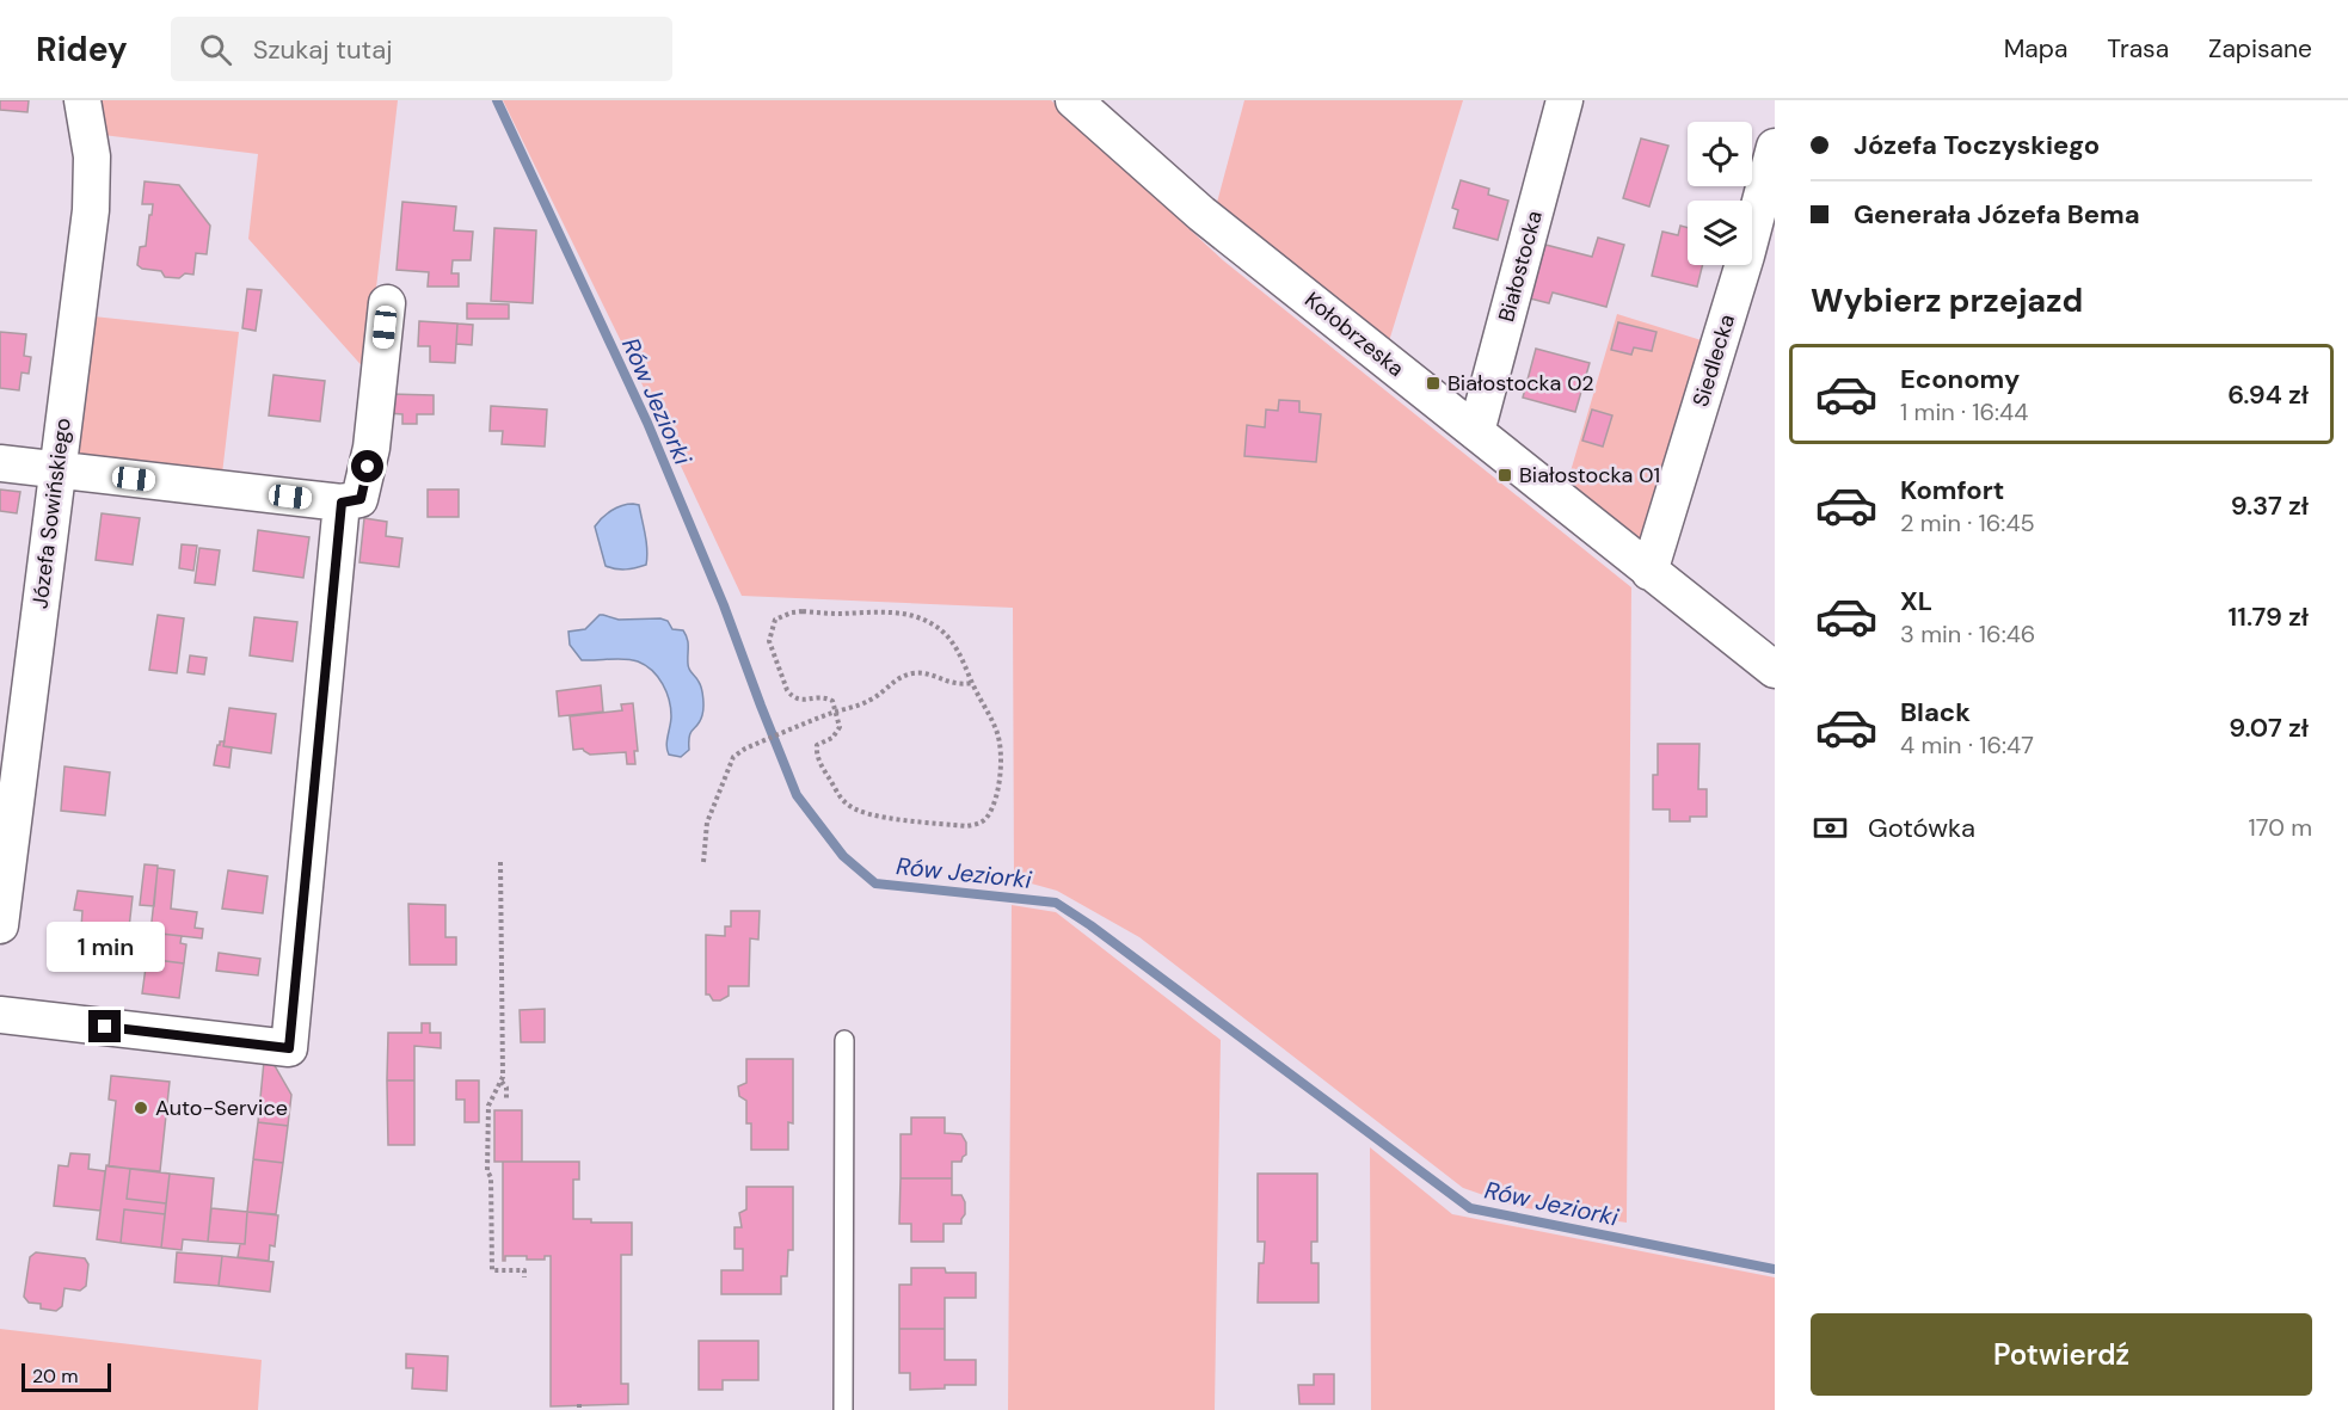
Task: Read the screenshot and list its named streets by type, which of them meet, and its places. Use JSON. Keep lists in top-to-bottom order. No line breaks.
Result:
{"streets":{"street":["Białostocka","Kołobrzeska","Siedlecka","Józefa Sowińskiego"]},"crossings":[["Białostocka","Kołobrzeska"],["Kołobrzeska","Siedlecka"]],"water":["Rów Jeziorki"],"places":{"transit":["Białostocka 02","Białostocka 01"],"other":["Auto-Service"]},"scale_bar":"20 m","page":{"header":"Ridey","search":"Szukaj tutaj","nav":["Mapa","Trasa","Zapisane"],"banner":["Józefa Toczyskiego","Generała Józefa Bema"],"heading":"Wybierz przejazd","list":[{"name":"Economy","note":"1 min · 16:44","value":"6.94 zł"},{"name":"Komfort","note":"2 min · 16:45","value":"9.37 zł"},{"name":"XL","note":"3 min · 16:46","value":"11.79 zł"},{"name":"Black","note":"4 min · 16:47","value":"9.07 zł"}],"pay":["Gotówka","170 m"],"bubble":"1 min","buttons":"Potwierdź","scale":"20 m"}}
